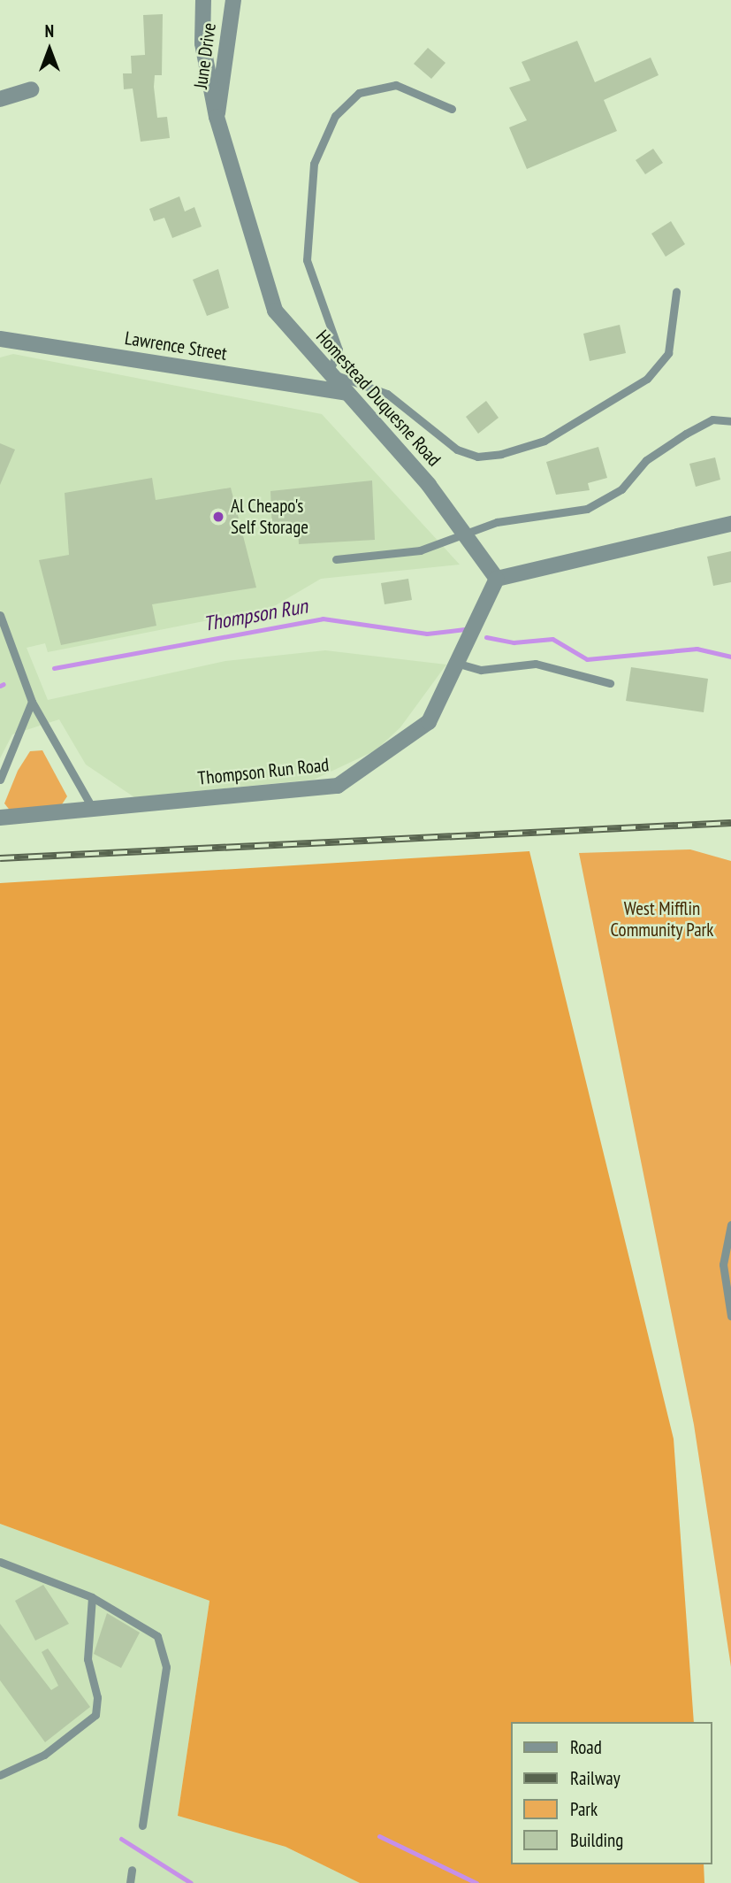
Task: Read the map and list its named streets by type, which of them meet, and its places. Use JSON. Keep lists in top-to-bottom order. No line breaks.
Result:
{"streets":{"street":["June Drive","Lawrence Street","Homestead Duquesne Road","Thompson Run Road"]},"crossings":[["June Drive","Homestead Duquesne Road"],["Lawrence Street","Homestead Duquesne Road"],["Homestead Duquesne Road","Thompson Run Road"]],"water":["Thompson Run"],"parks":["West Mifflin Community Park"],"places":["Al Cheapo's Self Storage"],"legend":["Road","Railway","Park","Building"],"north":"top"}
